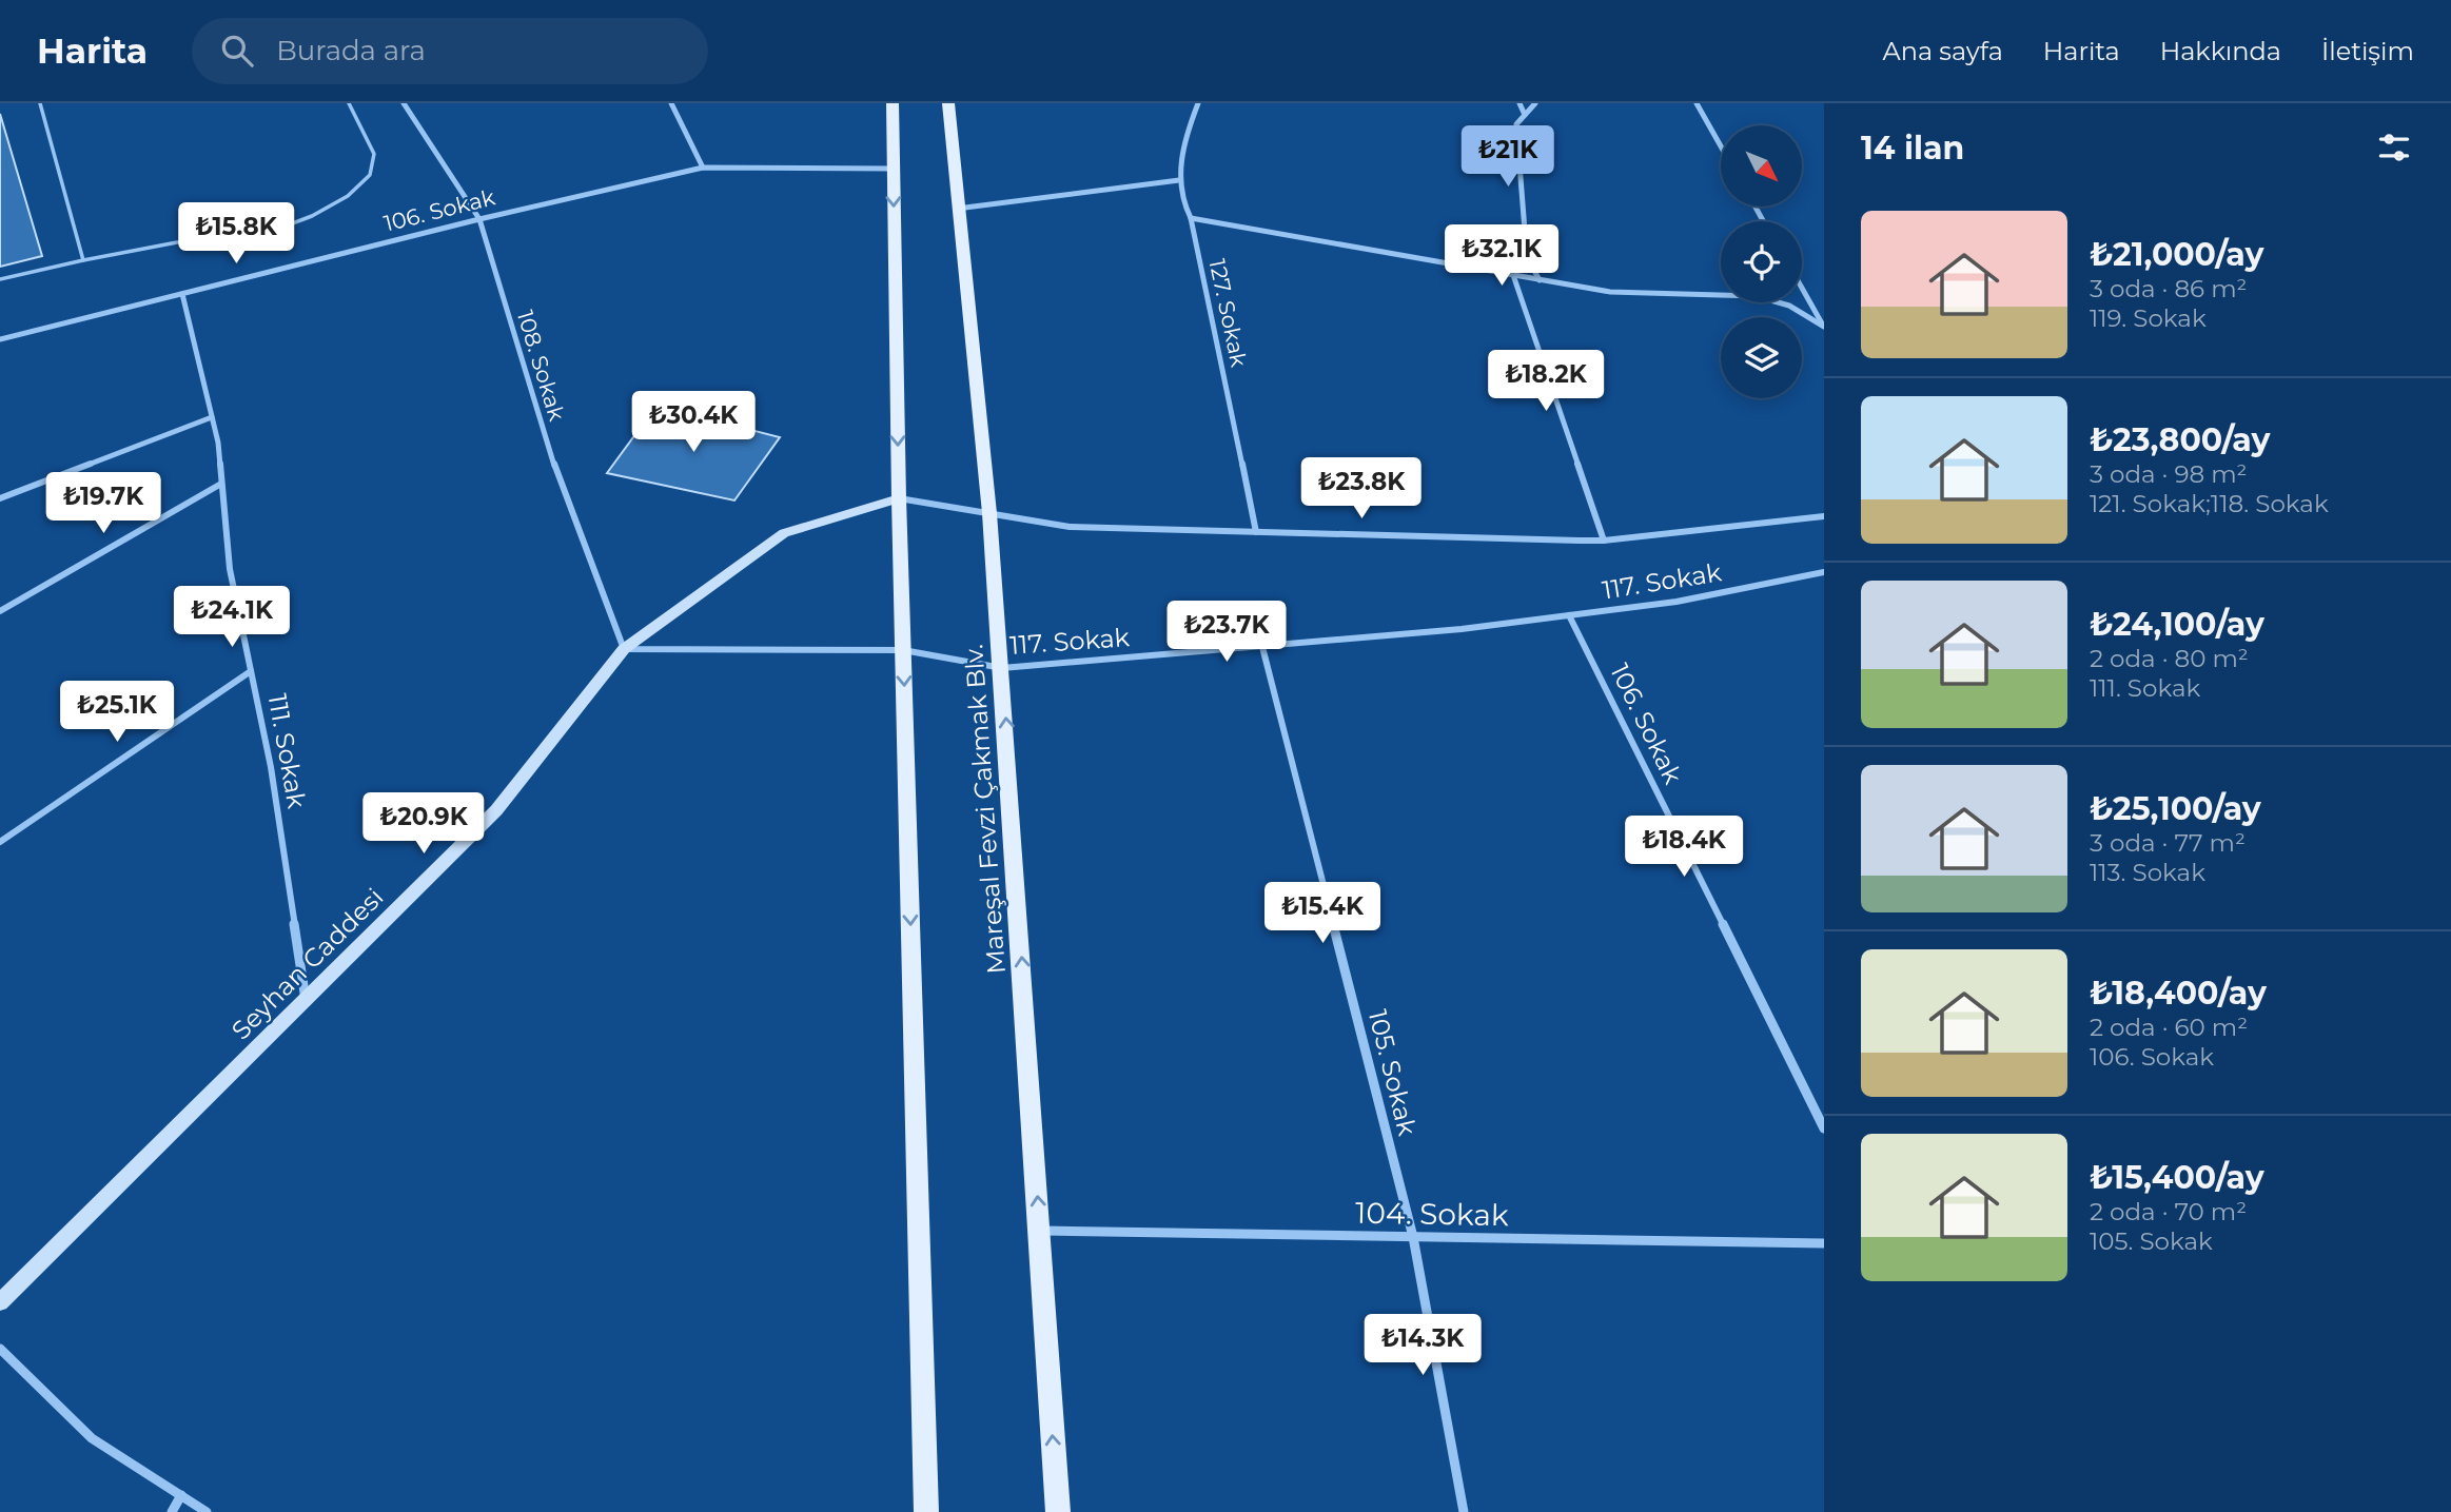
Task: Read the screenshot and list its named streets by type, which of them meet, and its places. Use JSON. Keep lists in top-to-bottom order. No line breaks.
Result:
{"streets":{"main road":["Mareşal Fevzi Çakmak Blv.","Seyhan Caddesi"],"street":["106. Sokak","127. Sokak","108. Sokak","117. Sokak","111. Sokak","105. Sokak","104. Sokak"]},"crossings":[["106. Sokak","108. Sokak"],["106. Sokak","117. Sokak"],["106. Sokak","111. Sokak"],["108. Sokak","117. Sokak"],["108. Sokak","Seyhan Caddesi"],["117. Sokak","Mareşal Fevzi Çakmak Blv."],["117. Sokak","Seyhan Caddesi"],["117. Sokak","105. Sokak"],["111. Sokak","Seyhan Caddesi"],["Mareşal Fevzi Çakmak Blv.","104. Sokak"],["105. Sokak","104. Sokak"]],"north":"bottom right","page":{"header":"Harita","search":"Burada ara","nav":["Ana sayfa","Harita","Hakkında","İletişim"],"heading":"14 ilan","price":["₺21K","₺15.8K","₺32.1K","₺18.2K","₺30.4K","₺23.8K","₺19.7K","₺24.1K","₺23.7K","₺25.1K","₺20.9K","₺18.4K","₺15.4K","₺14.3K"],"list":[{"name":"₺21,000/ay","note":"3 oda · 86 m² · 119. Sokak"},{"name":"₺23,800/ay","note":"3 oda · 98 m² · 121. Sokak;118. Sokak"},{"name":"₺24,100/ay","note":"2 oda · 80 m² · 111. Sokak"},{"name":"₺25,100/ay","note":"3 oda · 77 m² · 113. Sokak"},{"name":"₺18,400/ay","note":"2 oda · 60 m² · 106. Sokak"},{"name":"₺15,400/ay","note":"2 oda · 70 m² · 105. Sokak"}]}}
